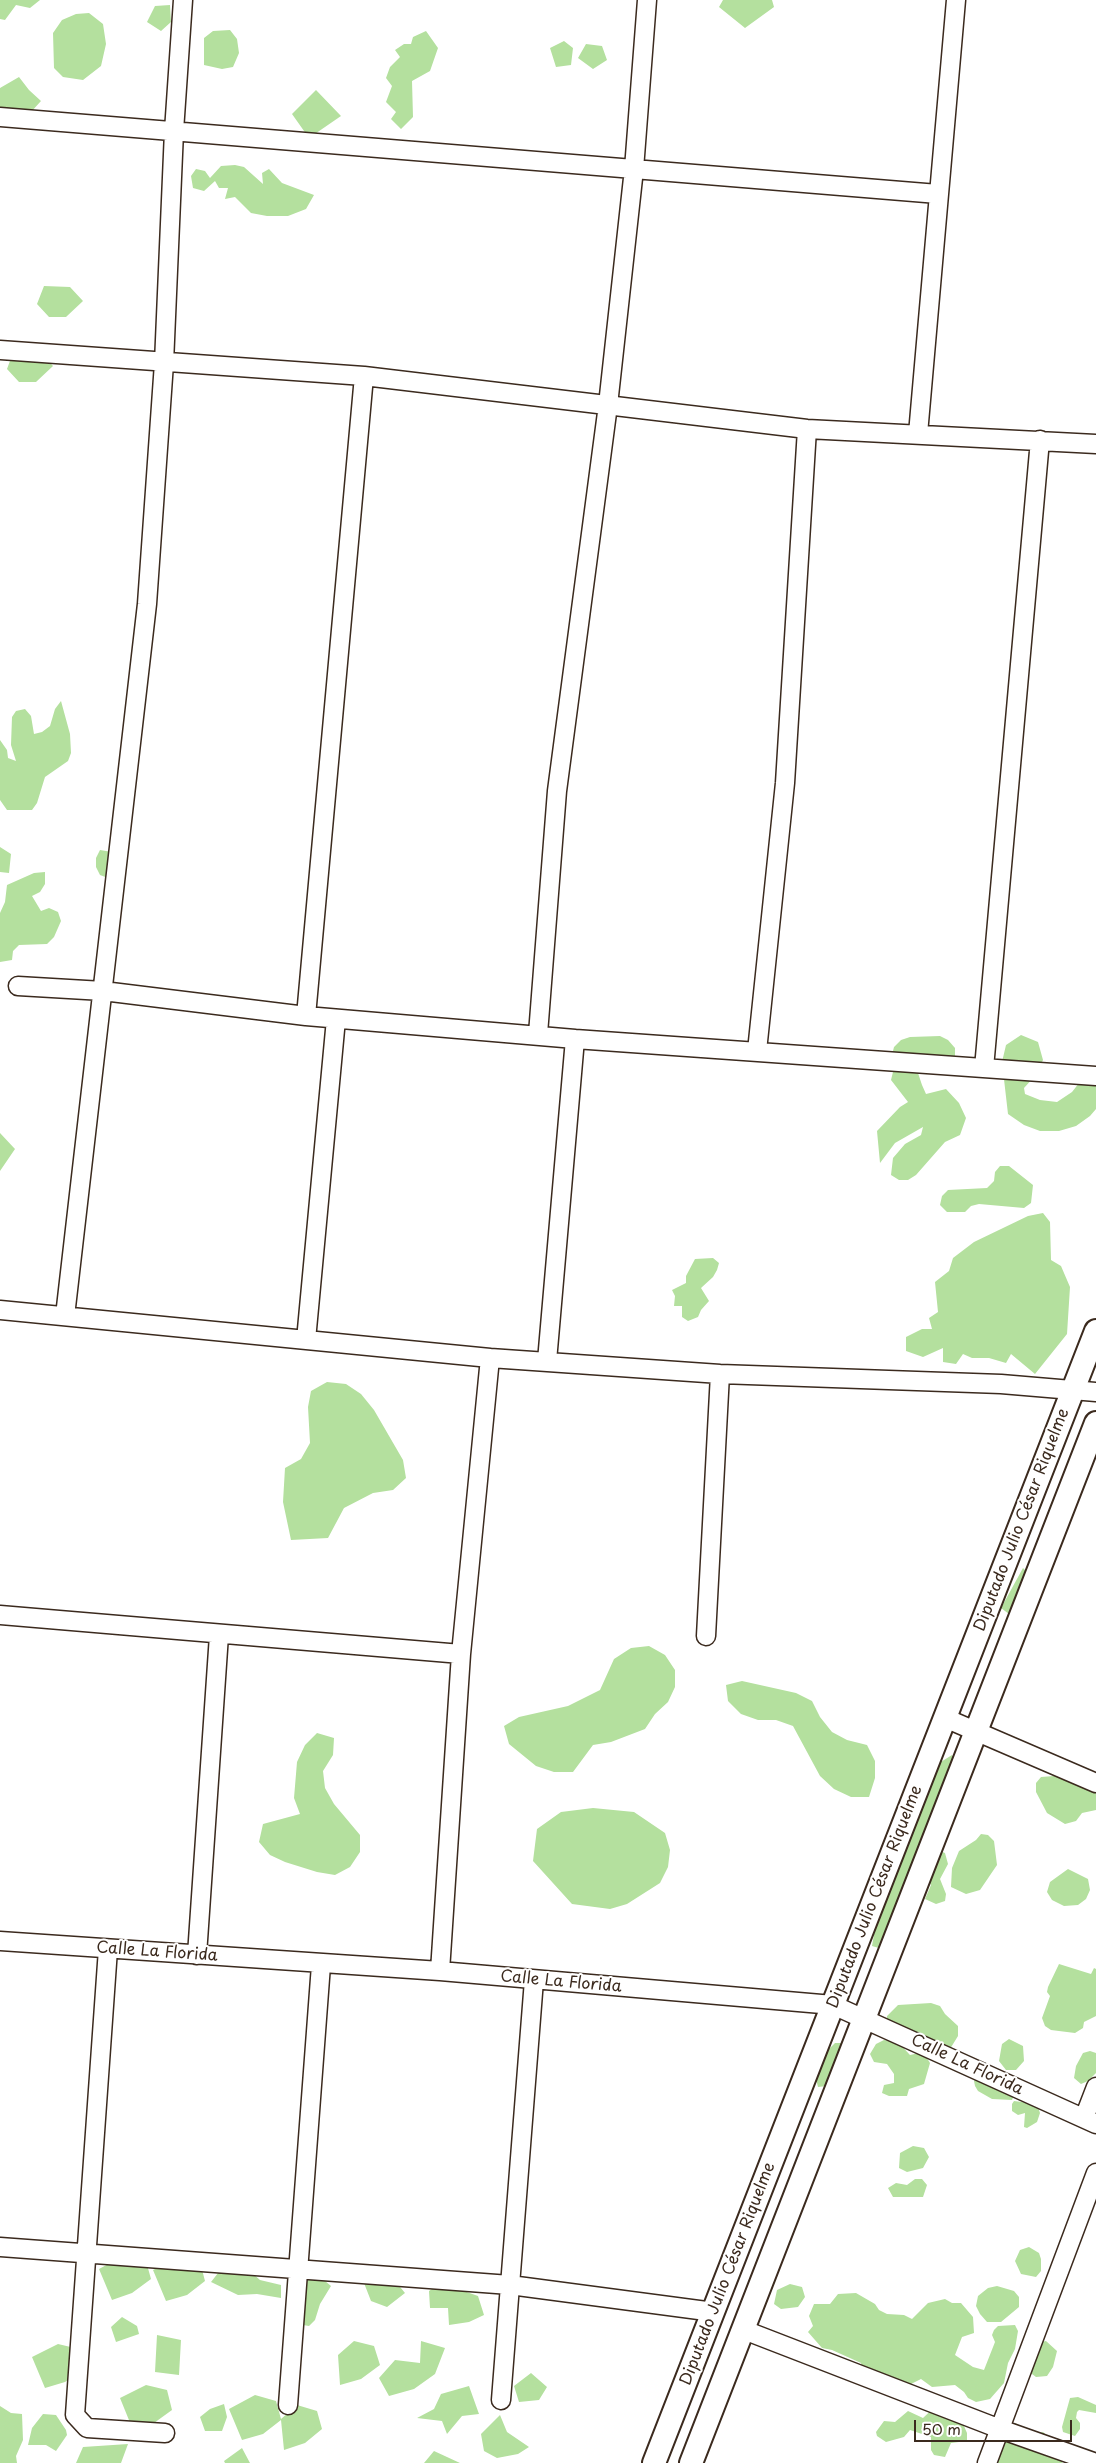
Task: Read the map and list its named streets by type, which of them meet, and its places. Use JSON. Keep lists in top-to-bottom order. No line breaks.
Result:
{"streets":{"street":["Diputado Julio César Riquelme","Calle La Florida"]},"crossings":[["Diputado Julio César Riquelme","Calle La Florida"]],"scale_bar":"50 m"}
